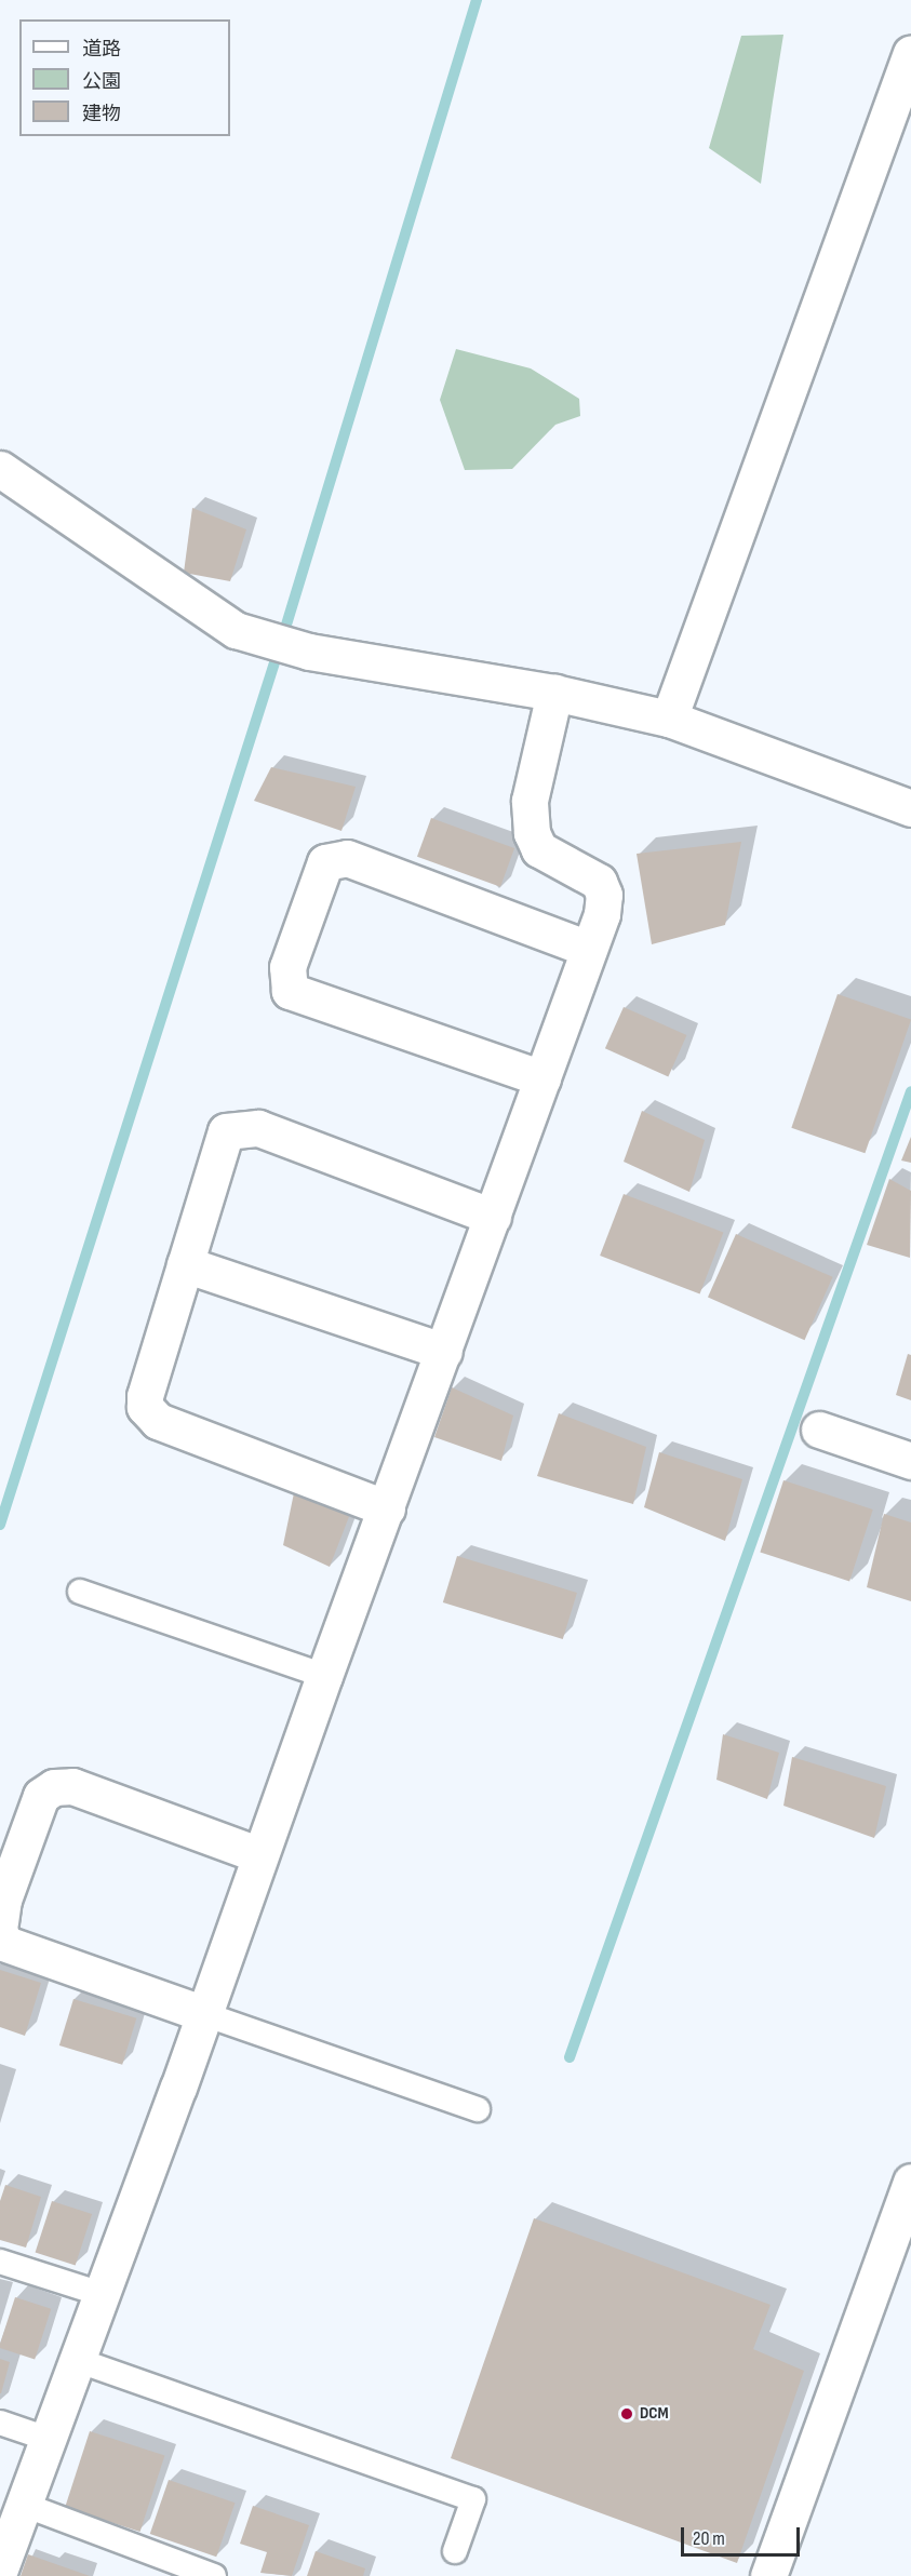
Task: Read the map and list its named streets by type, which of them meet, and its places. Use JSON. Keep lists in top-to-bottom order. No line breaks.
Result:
{"places":["DCM"],"legend":["道路","公園","建物"],"scale_bar":"20 m"}
